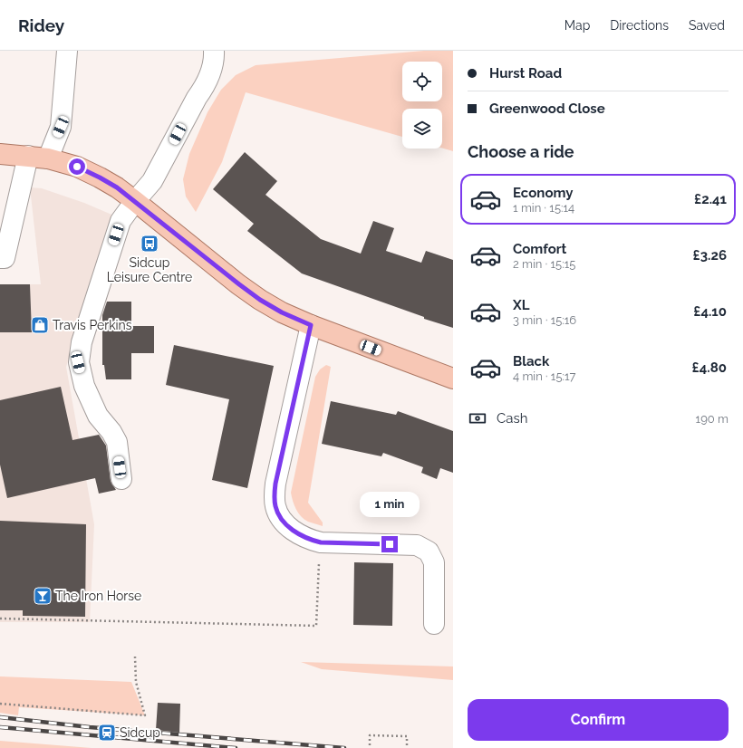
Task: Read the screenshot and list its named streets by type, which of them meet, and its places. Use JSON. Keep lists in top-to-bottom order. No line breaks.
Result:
{"places":{"bus stop":["Sidcup Leisure Centre"],"shop":["Travis Perkins"],"bar":["The Iron Horse"],"station":["Sidcup"]},"page":{"header":"Ridey","nav":["Map","Directions","Saved"],"banner":["Hurst Road","Greenwood Close"],"heading":"Choose a ride","list":[{"name":"Economy","note":"1 min · 15:14","value":"£2.41"},{"name":"Comfort","note":"2 min · 15:15","value":"£3.26"},{"name":"XL","note":"3 min · 15:16","value":"£4.10"},{"name":"Black","note":"4 min · 15:17","value":"£4.80"}],"pay":["Cash","190 m"],"bubble":"1 min","buttons":"Confirm"}}
